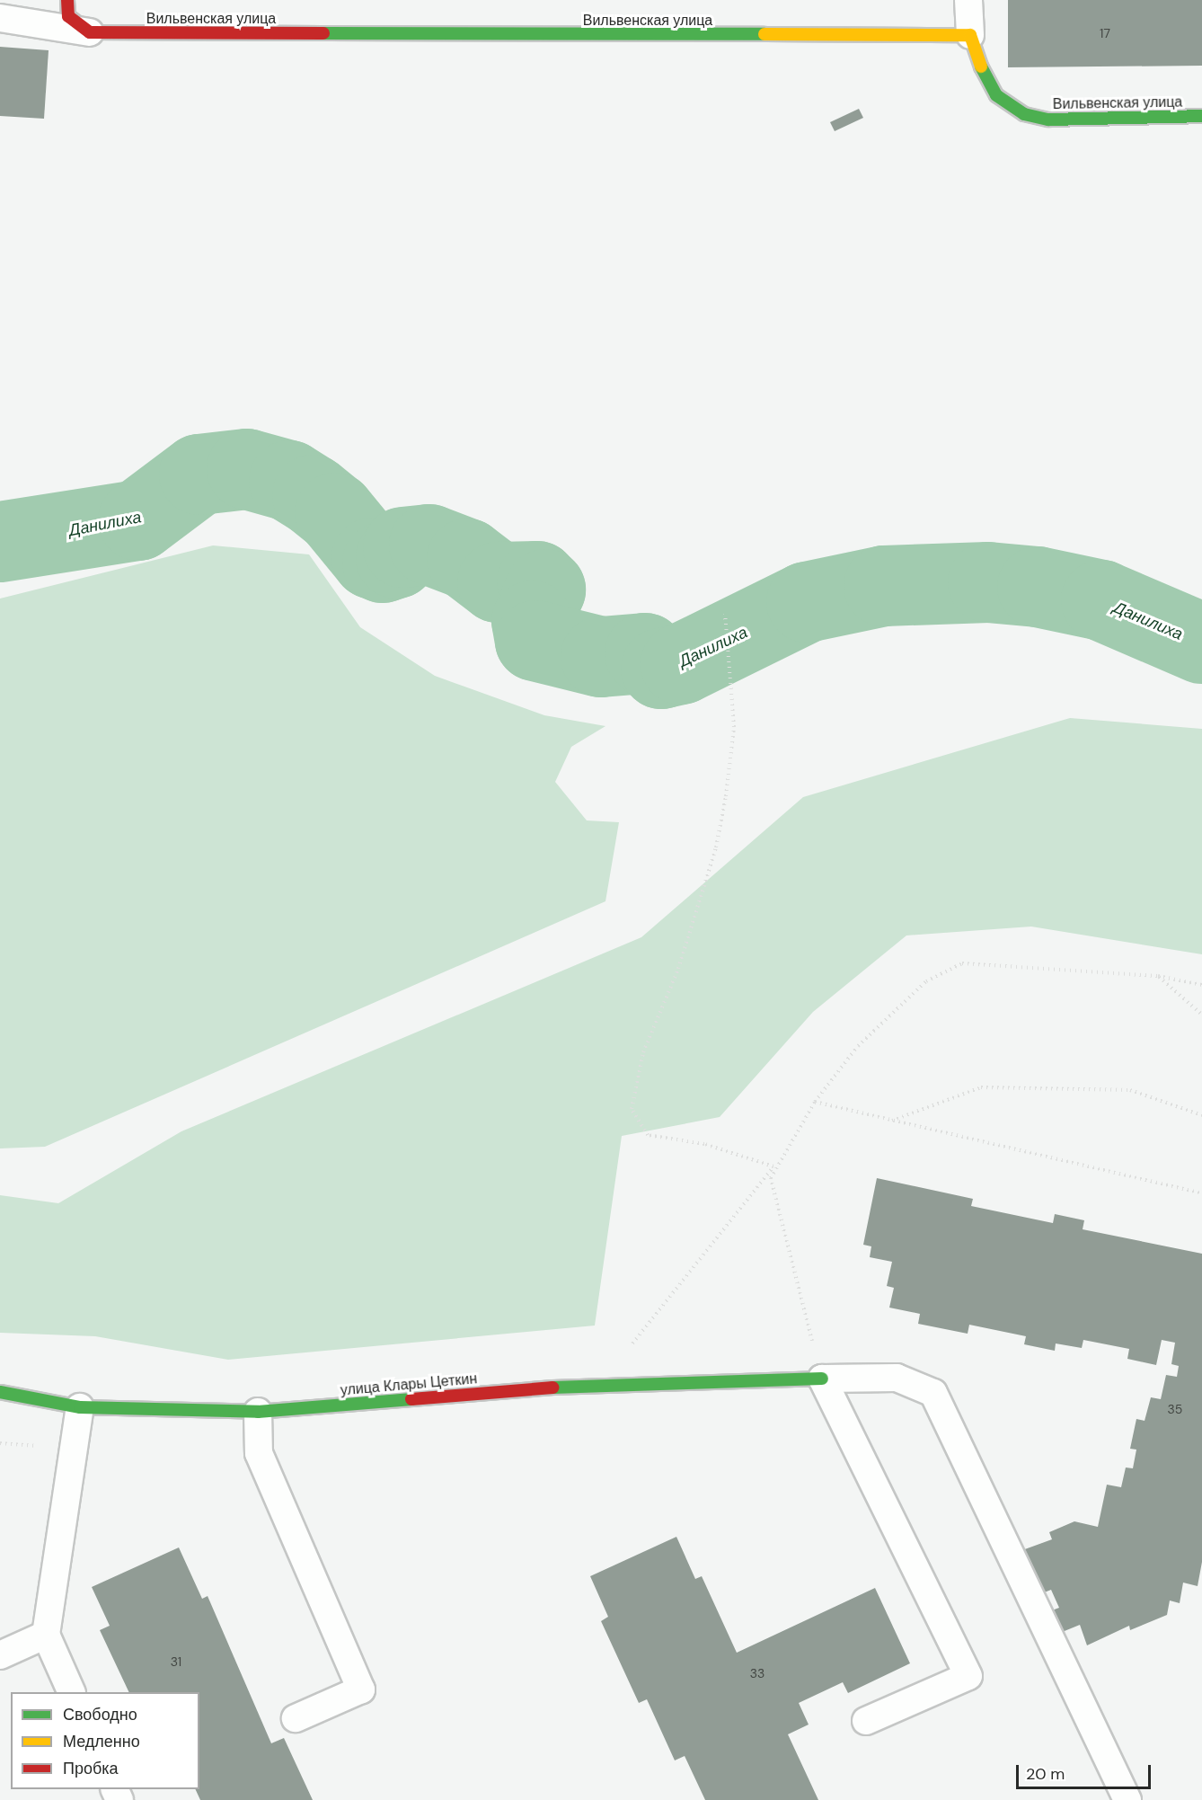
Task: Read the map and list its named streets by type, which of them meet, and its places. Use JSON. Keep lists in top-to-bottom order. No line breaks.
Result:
{"streets":{"street":["Вильвенская улица","улица Клары Цеткин"]},"water":["Данилиха"],"house_numbers":["17","35","31","33"],"legend":["Свободно","Медленно","Пробка"],"scale_bar":"20 m"}
